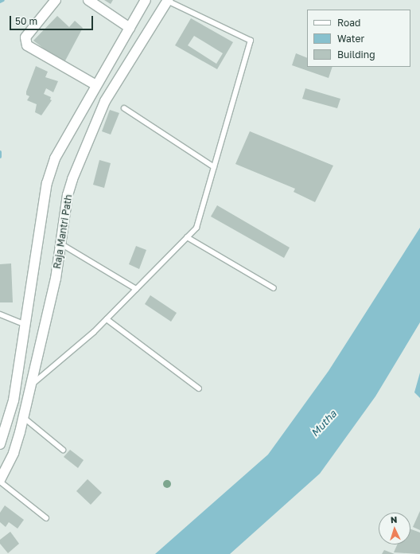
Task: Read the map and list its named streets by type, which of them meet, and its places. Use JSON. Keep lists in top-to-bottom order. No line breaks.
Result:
{"streets":{"main road":["Raja Mantri Path"]},"water":["Mutha"],"legend":["Road","Water","Building"],"scale_bar":"50 m","north":"top"}
